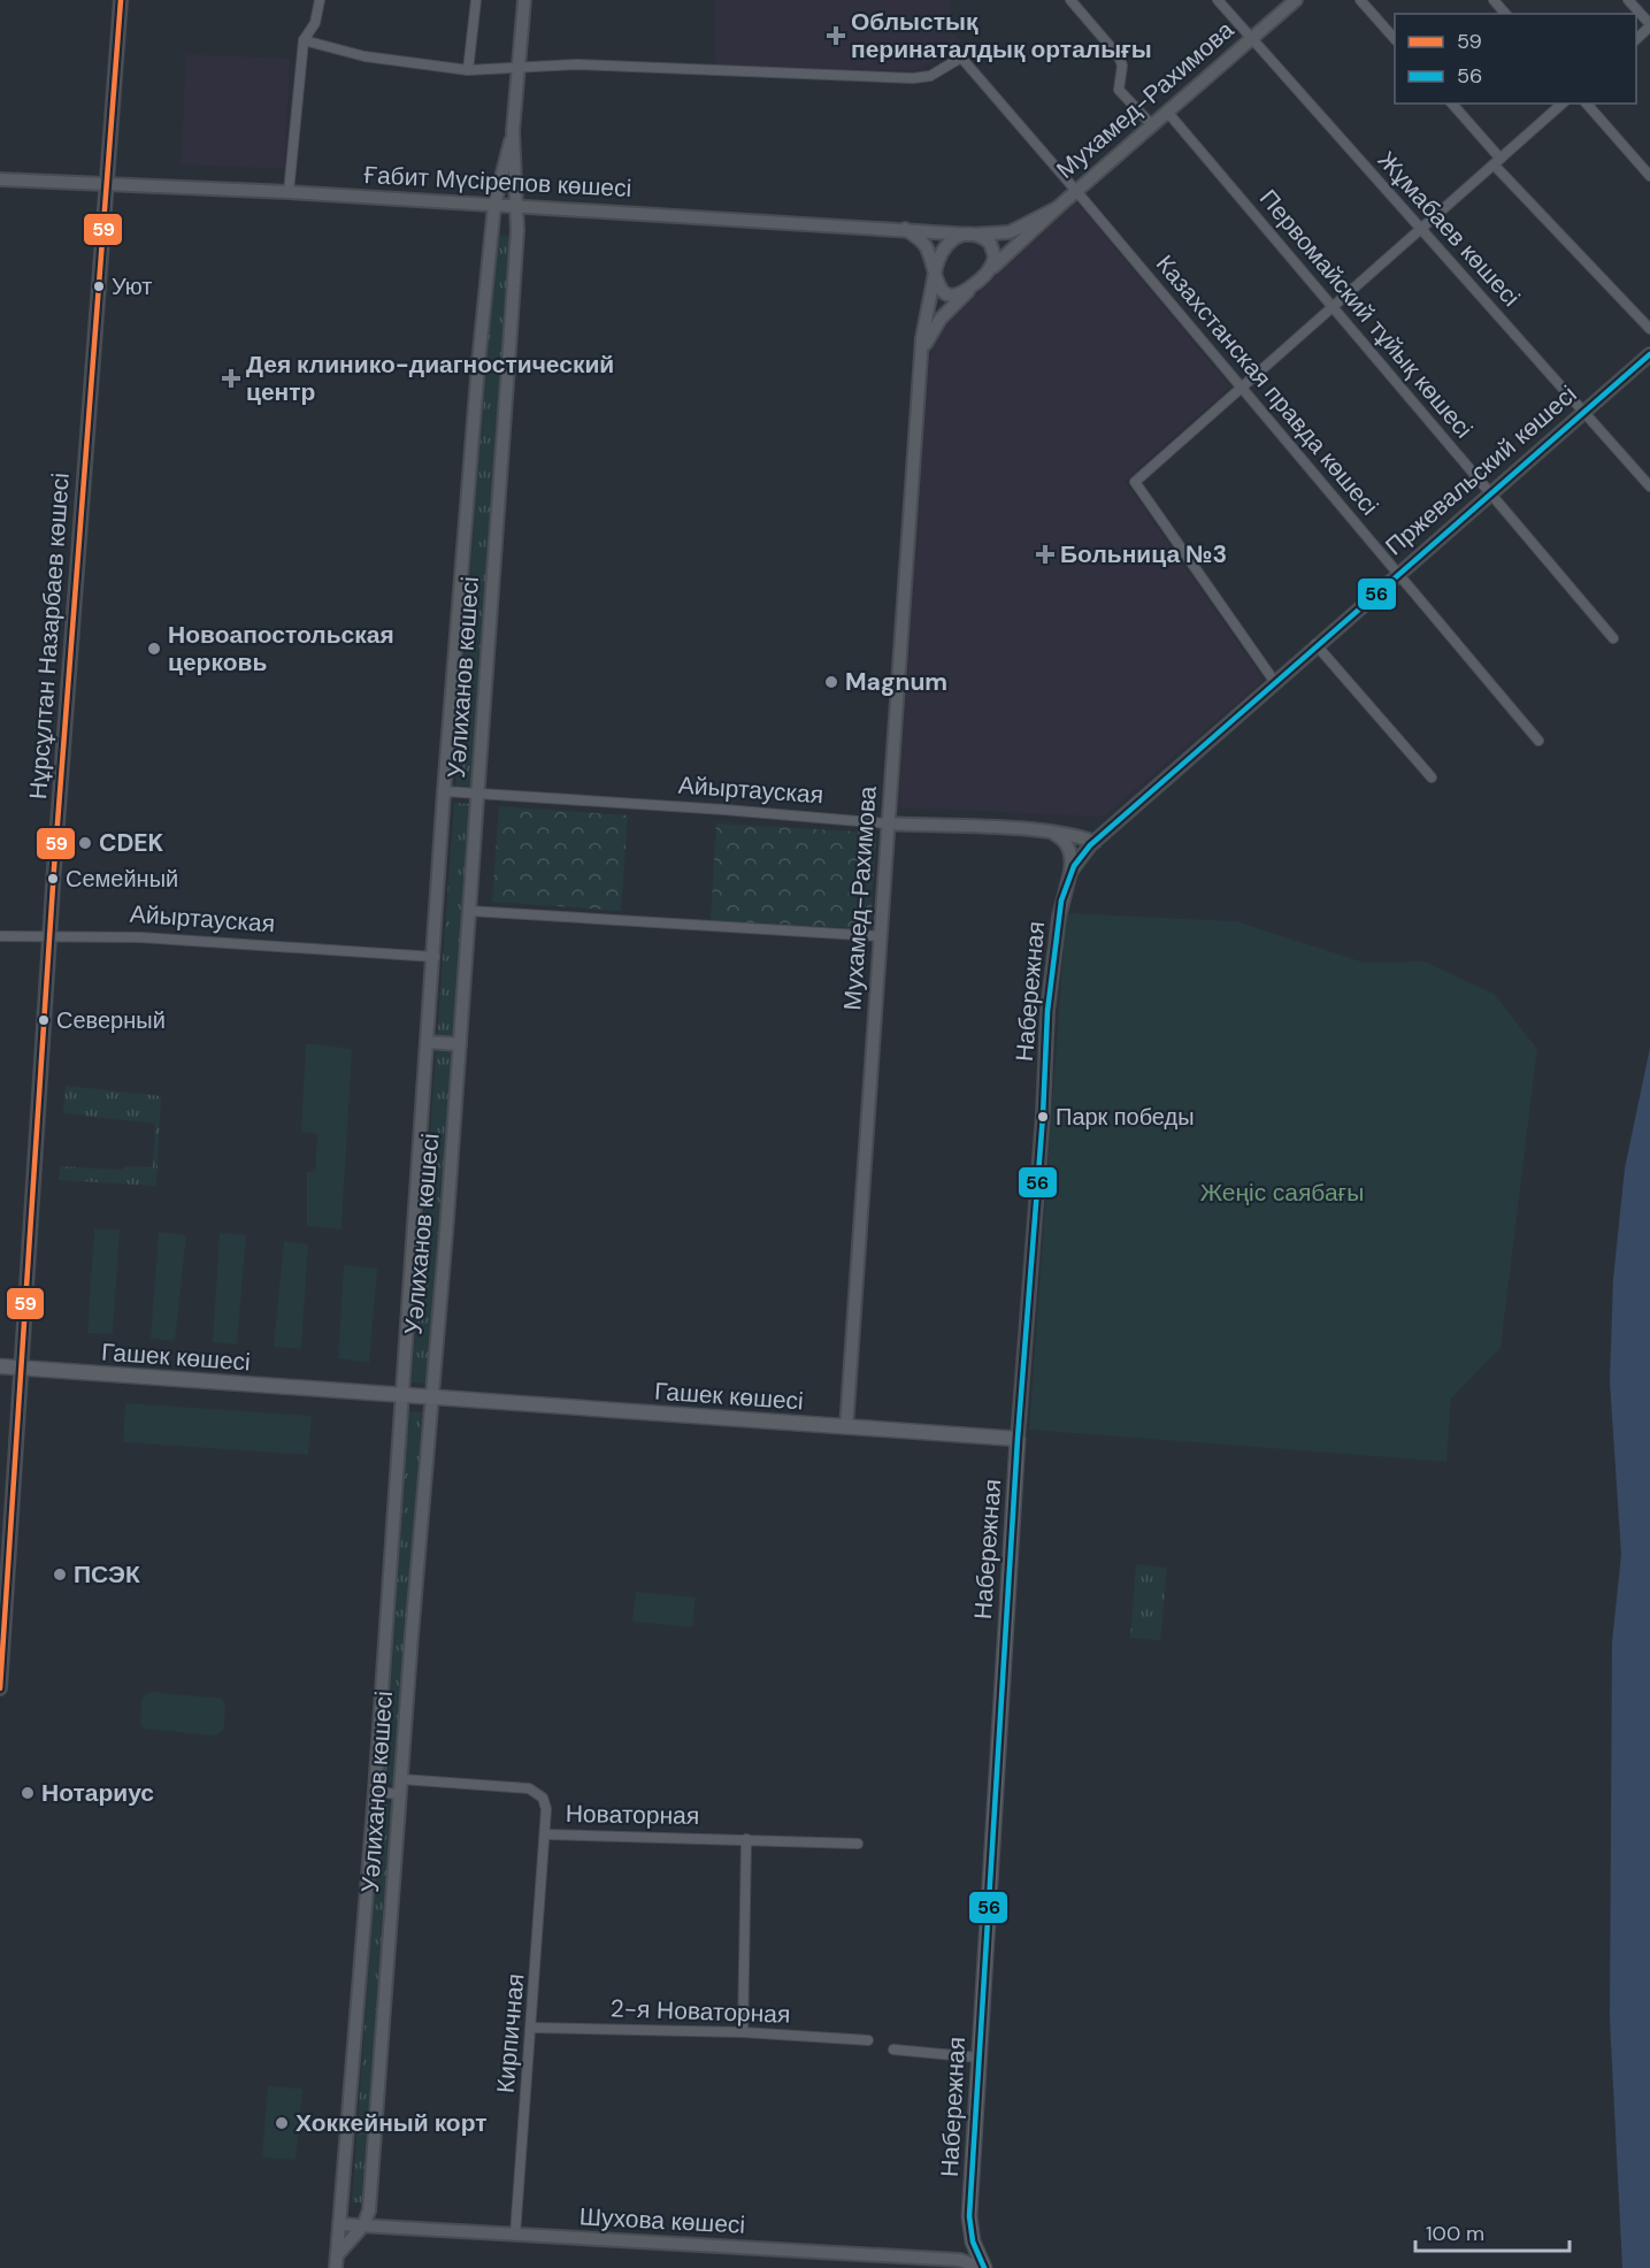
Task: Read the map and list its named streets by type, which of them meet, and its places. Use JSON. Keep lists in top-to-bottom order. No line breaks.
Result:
{"streets":{"main road":["Мухамед-Рахимова","Ғабит Мүсірепов көшесі","Пржевальский көшесі","Нұрсұлтан Назарбаев көшесі","Уәлиханов көшесі","Айыртауская","Набережная","Гашек көшесі","Шухова көшесі"],"street":["Жұмабаев көшесі","Первомайский тұйық көшесі","Казахстанская правда көшесі","Новаторная","2-я Новаторная","Кирпичная"]},"crossings":[["Мухамед-Рахимова","Ғабит Мүсірепов көшесі"],["Мухамед-Рахимова","Жұмабаев көшесі"],["Мухамед-Рахимова","Первомайский тұйық көшесі"],["Мухамед-Рахимова","Казахстанская правда көшесі"],["Мухамед-Рахимова","Айыртауская"],["Мухамед-Рахимова","Гашек көшесі"],["Ғабит Мүсірепов көшесі","Нұрсұлтан Назарбаев көшесі"],["Ғабит Мүсірепов көшесі","Уәлиханов көшесі"],["Жұмабаев көшесі","Пржевальский көшесі"],["Первомайский тұйық көшесі","Пржевальский көшесі"],["Казахстанская правда көшесі","Пржевальский көшесі"],["Пржевальский көшесі","Айыртауская"],["Пржевальский көшесі","Набережная"],["Нұрсұлтан Назарбаев көшесі","Айыртауская"],["Нұрсұлтан Назарбаев көшесі","Гашек көшесі"],["Уәлиханов көшесі","Айыртауская"],["Уәлиханов көшесі","Гашек көшесі"],["Уәлиханов көшесі","Новаторная"],["Уәлиханов көшесі","Шухова көшесі"],["Айыртауская","Набережная"],["Набережная","Гашек көшесі"],["Набережная","Шухова көшесі"],["Новаторная","Кирпичная"],["2-я Новаторная","Кирпичная"],["Кирпичная","Шухова көшесі"]],"parks":["Жеңіс саябағы"],"places":{"health":["Облыстық перинаталдық орталығы","Дея клинико-диагностический центр","Больница №3"],"other":["Уют","Новоапостольская церковь","Magnum","CDEK","Семейный","Северный","Парк победы","ПСЭК","Нотариус","Хоккейный корт"]},"lines":["transit line 59","transit line 56"],"legend":["59","56"],"scale_bar":"100 m"}
